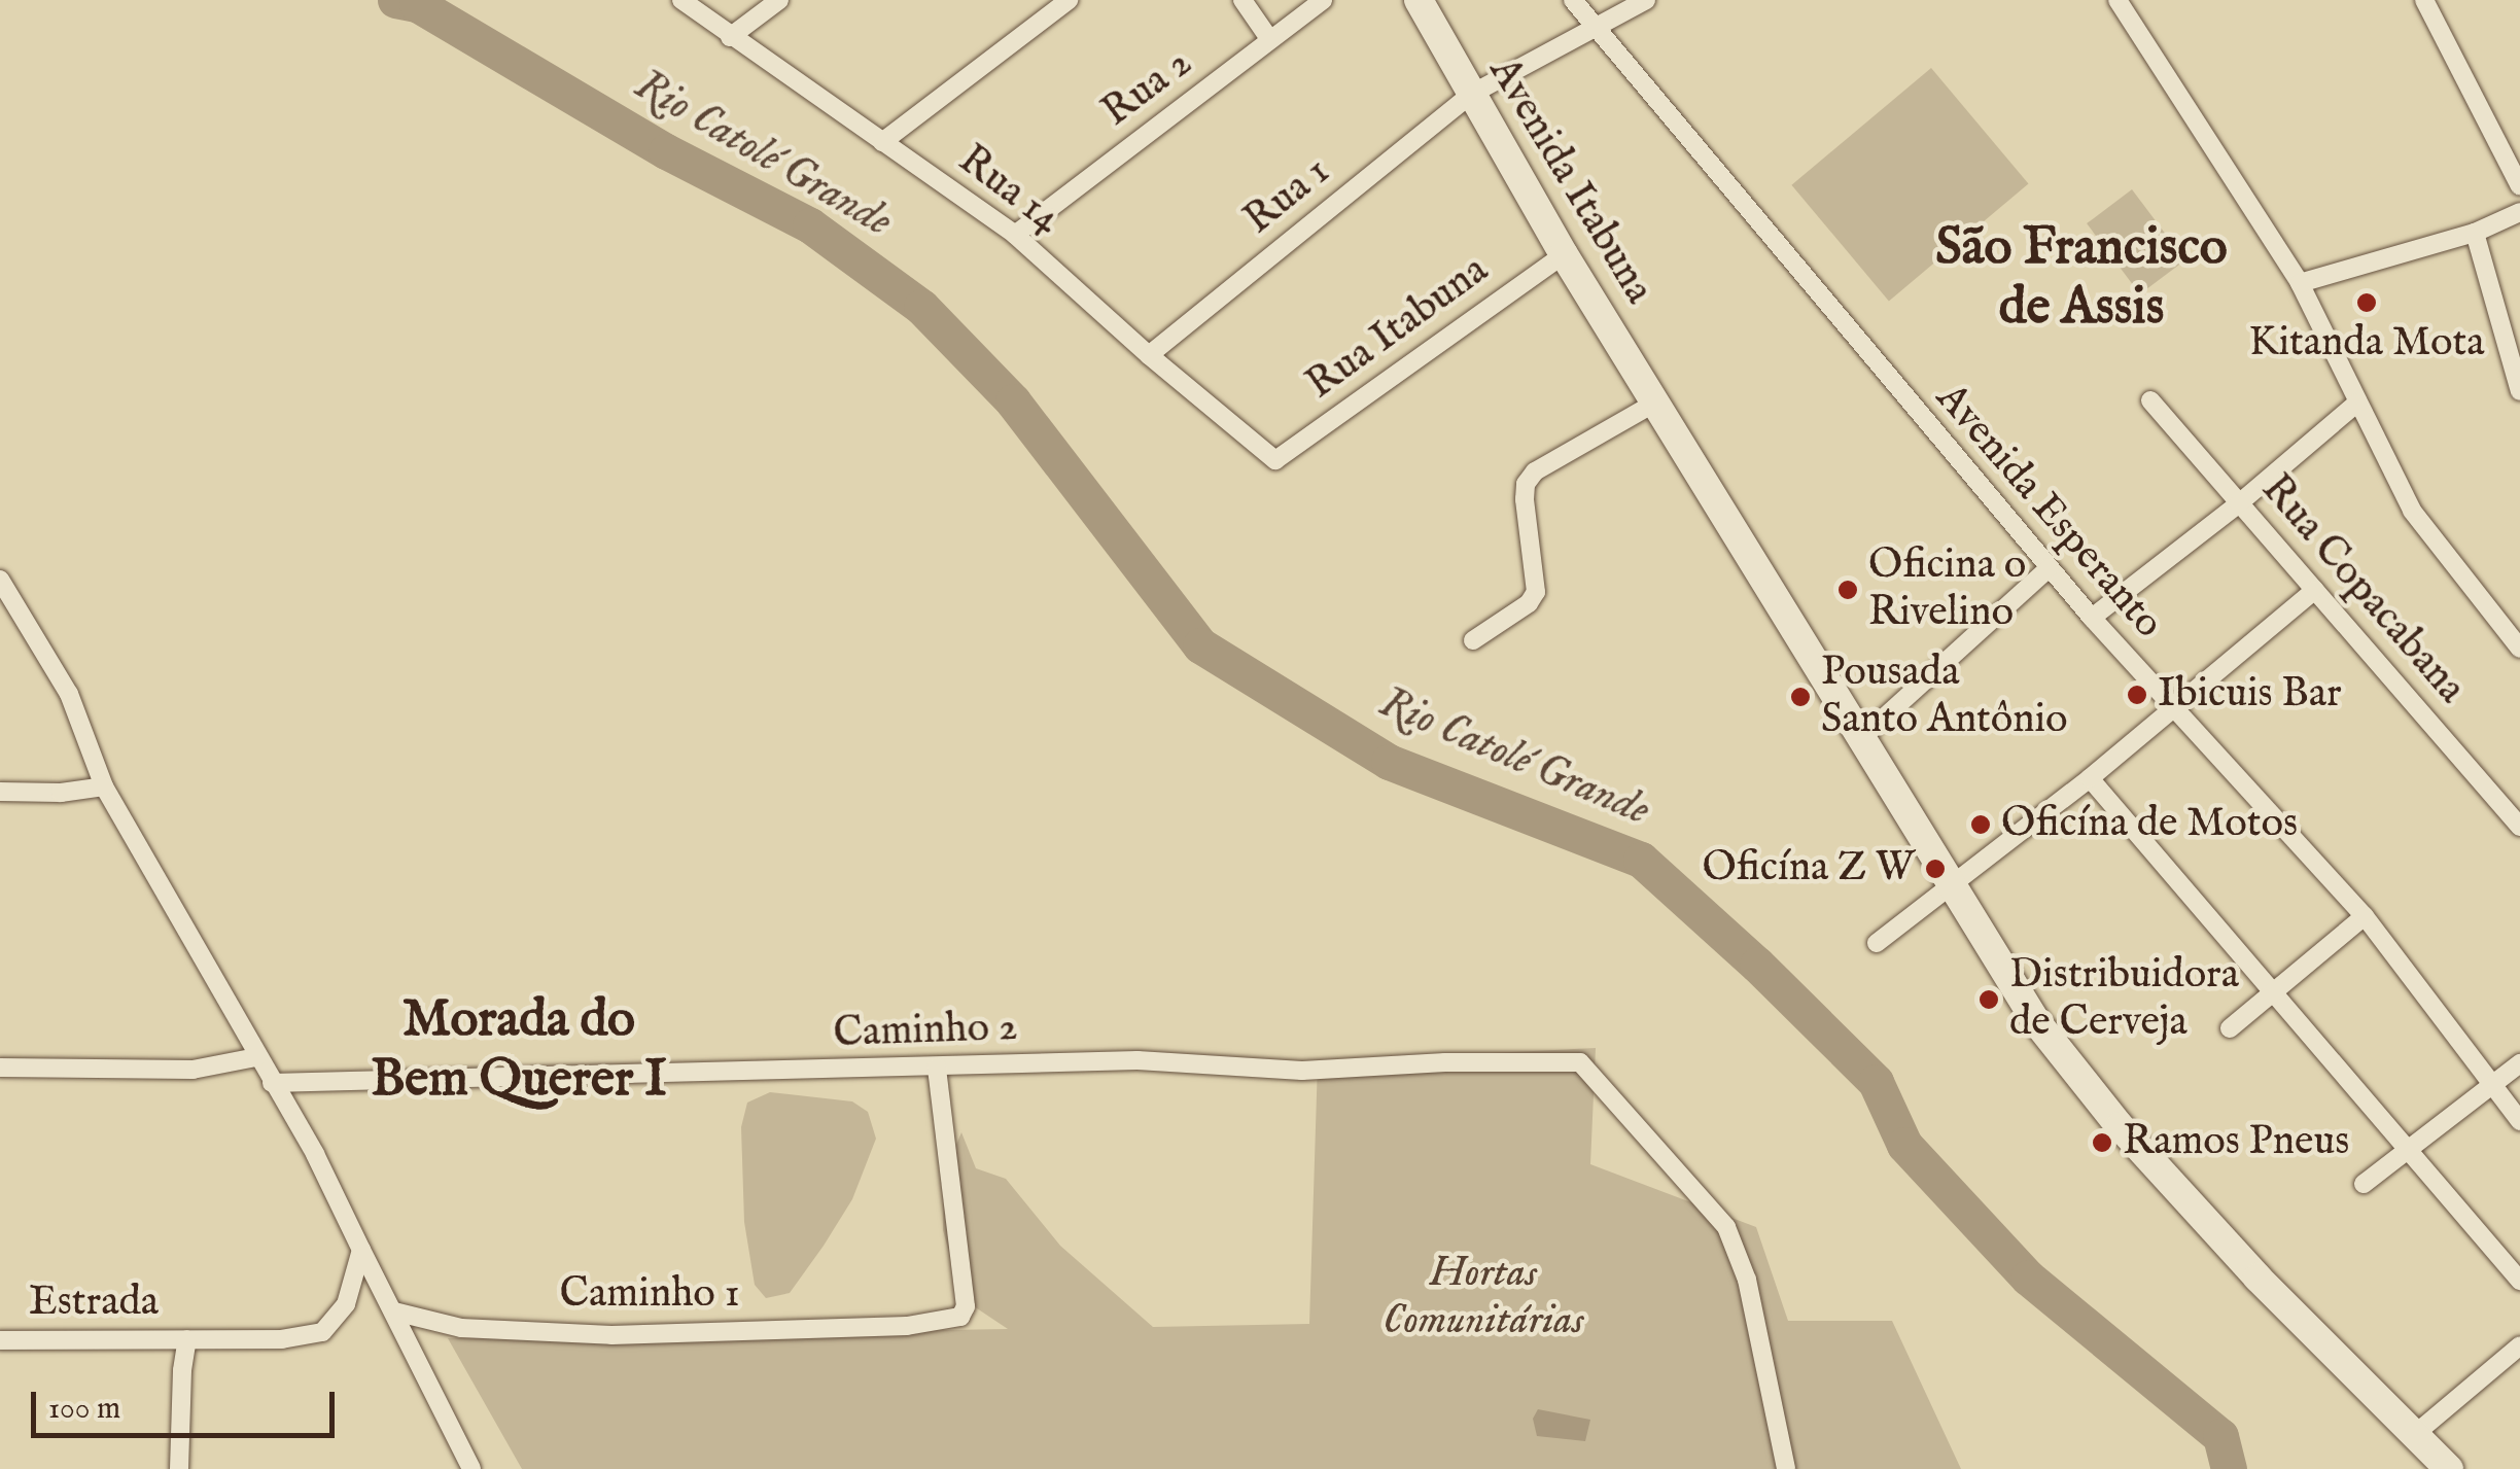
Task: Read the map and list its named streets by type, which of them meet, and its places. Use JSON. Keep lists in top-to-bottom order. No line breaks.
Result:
{"streets":{"main road":["Avenida Itabuna"],"street":["Rua 2","Rua 14","Rua 1","Rua Itabuna","Avenida Esperanto","Rua Copacabana","Caminho 2","Caminho 1","Estrada"]},"crossings":[["Rua 2","Rua 14"],["Avenida Itabuna","Rua 1"],["Avenida Itabuna","Rua Itabuna"],["Rua 14","Rua 1"],["Rua 14","Rua Itabuna"],["Rua 1","Avenida Esperanto"],["Caminho 2","Caminho 1"]],"districts":["São Francisco de Assis","Morada do Bem Querer I"],"water":["Rio Catolé Grande"],"parks":["Hortas Comunitárias"],"places":["Kitanda Mota","Oficina o Rivelino","Ibicuis Bar","Pousada Santo Antônio","Oficína de Motos","Oficína Z W","Distribuidora de Cerveja","Ramos Pneus"],"scale_bar":"100 m"}
